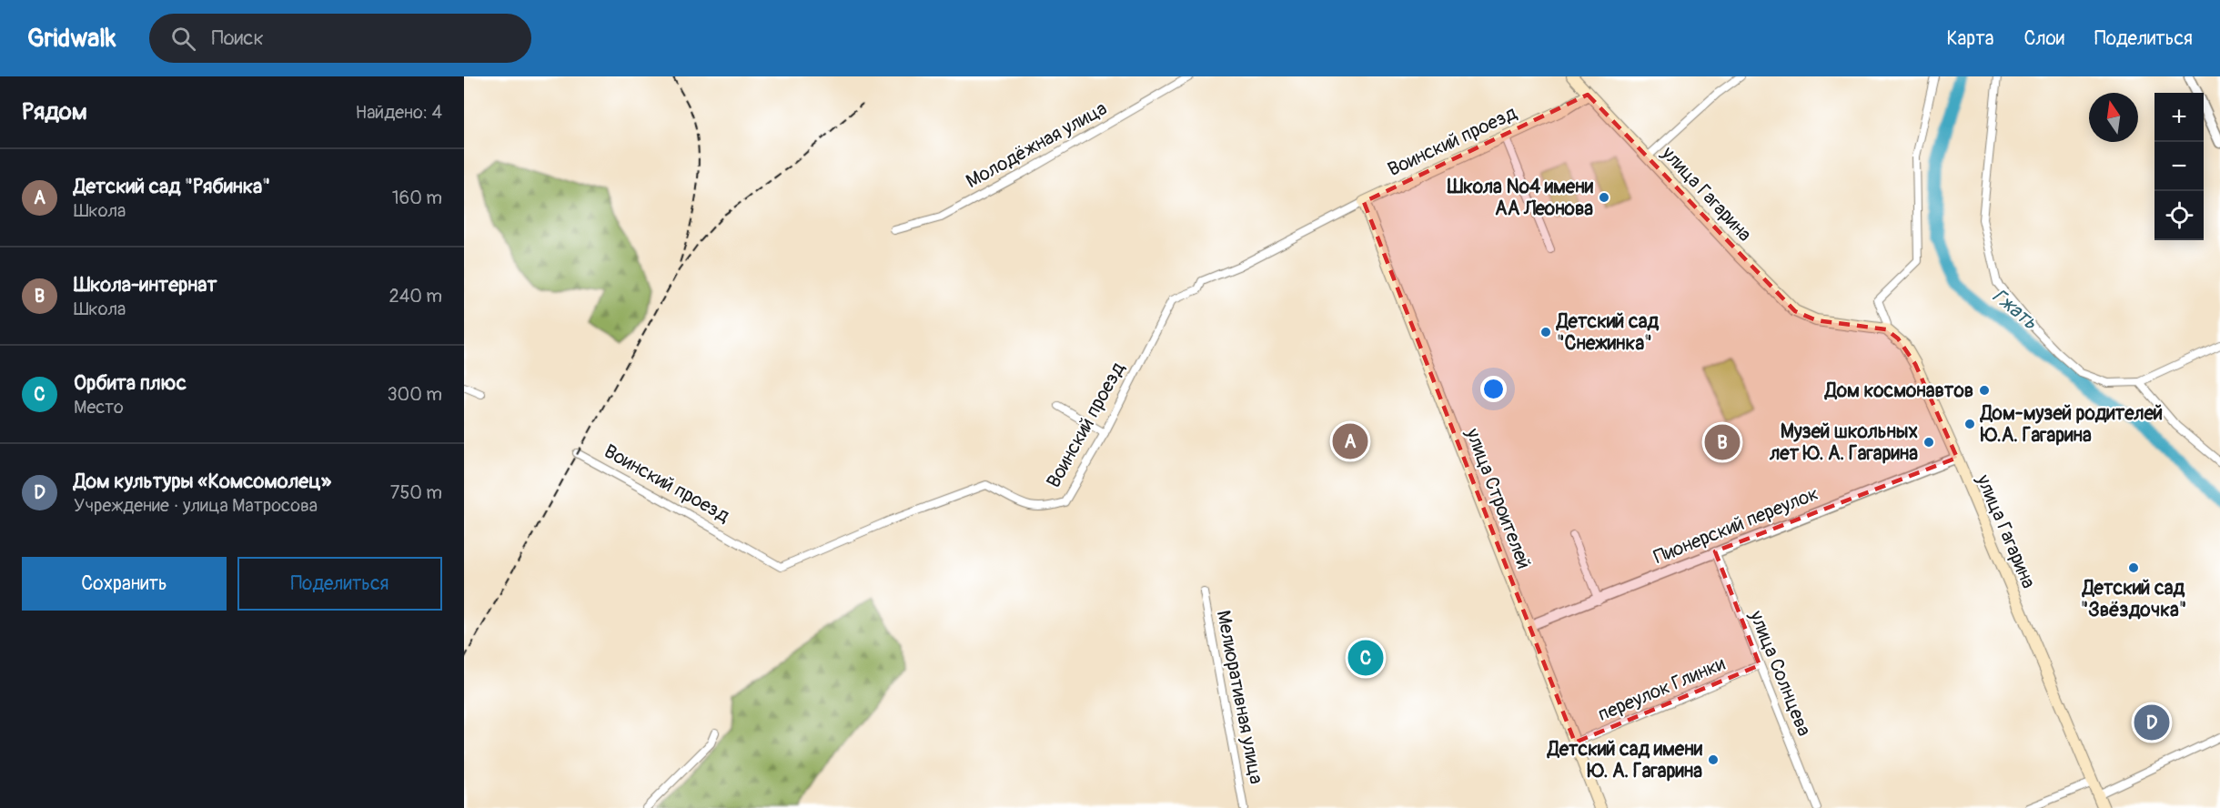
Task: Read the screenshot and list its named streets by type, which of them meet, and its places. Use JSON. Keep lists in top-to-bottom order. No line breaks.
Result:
{"streets":{"main road":["Воинский проезд","улица Гагарина","улица Строителей"],"street":["Молодёжная улица","Пионерский переулок","улица Солнцева","переулок Глинки","Мелиоративная улица"]},"crossings":[["Воинский проезд","улица Гагарина"],["Воинский проезд","улица Строителей"],["улица Гагарина","Пионерский переулок"],["улица Строителей","Пионерский переулок"],["улица Строителей","переулок Глинки"],["Пионерский переулок","улица Солнцева"],["улица Солнцева","переулок Глинки"]],"water":["Гжать"],"places":["Школа №4 имени АА Леонова","Детский сад \"Снежинка\"","Дом космонавтов","Дом-музей родителей Ю.А. Гагарина","Музей школьных лет Ю. А. Гагарина","Детский сад \"Звёздочка\"","Детский сад имени Ю. А. Гагарина"],"north":"top","page":{"header":"Gridwalk","search":"Поиск","nav":["Карта","Слои","Поделиться"],"heading":["Рядом","Найдено: 4"],"map_buttons":["+","−"],"list":[{"mark":"A","name":"Детский сад \"Рябинка\"","note":"Школа","value":"160 m"},{"mark":"B","name":"Школа-интернат","note":"Школа","value":"240 m"},{"mark":"C","name":"Орбита плюс","note":"Место","value":"300 m"},{"mark":"D","name":"Дом культуры «Комсомолец»","note":"Учреждение · улица Матросова","value":"750 m"}],"pins":["A","B","C","D"],"buttons":["Сохранить","Поделиться"]}}
